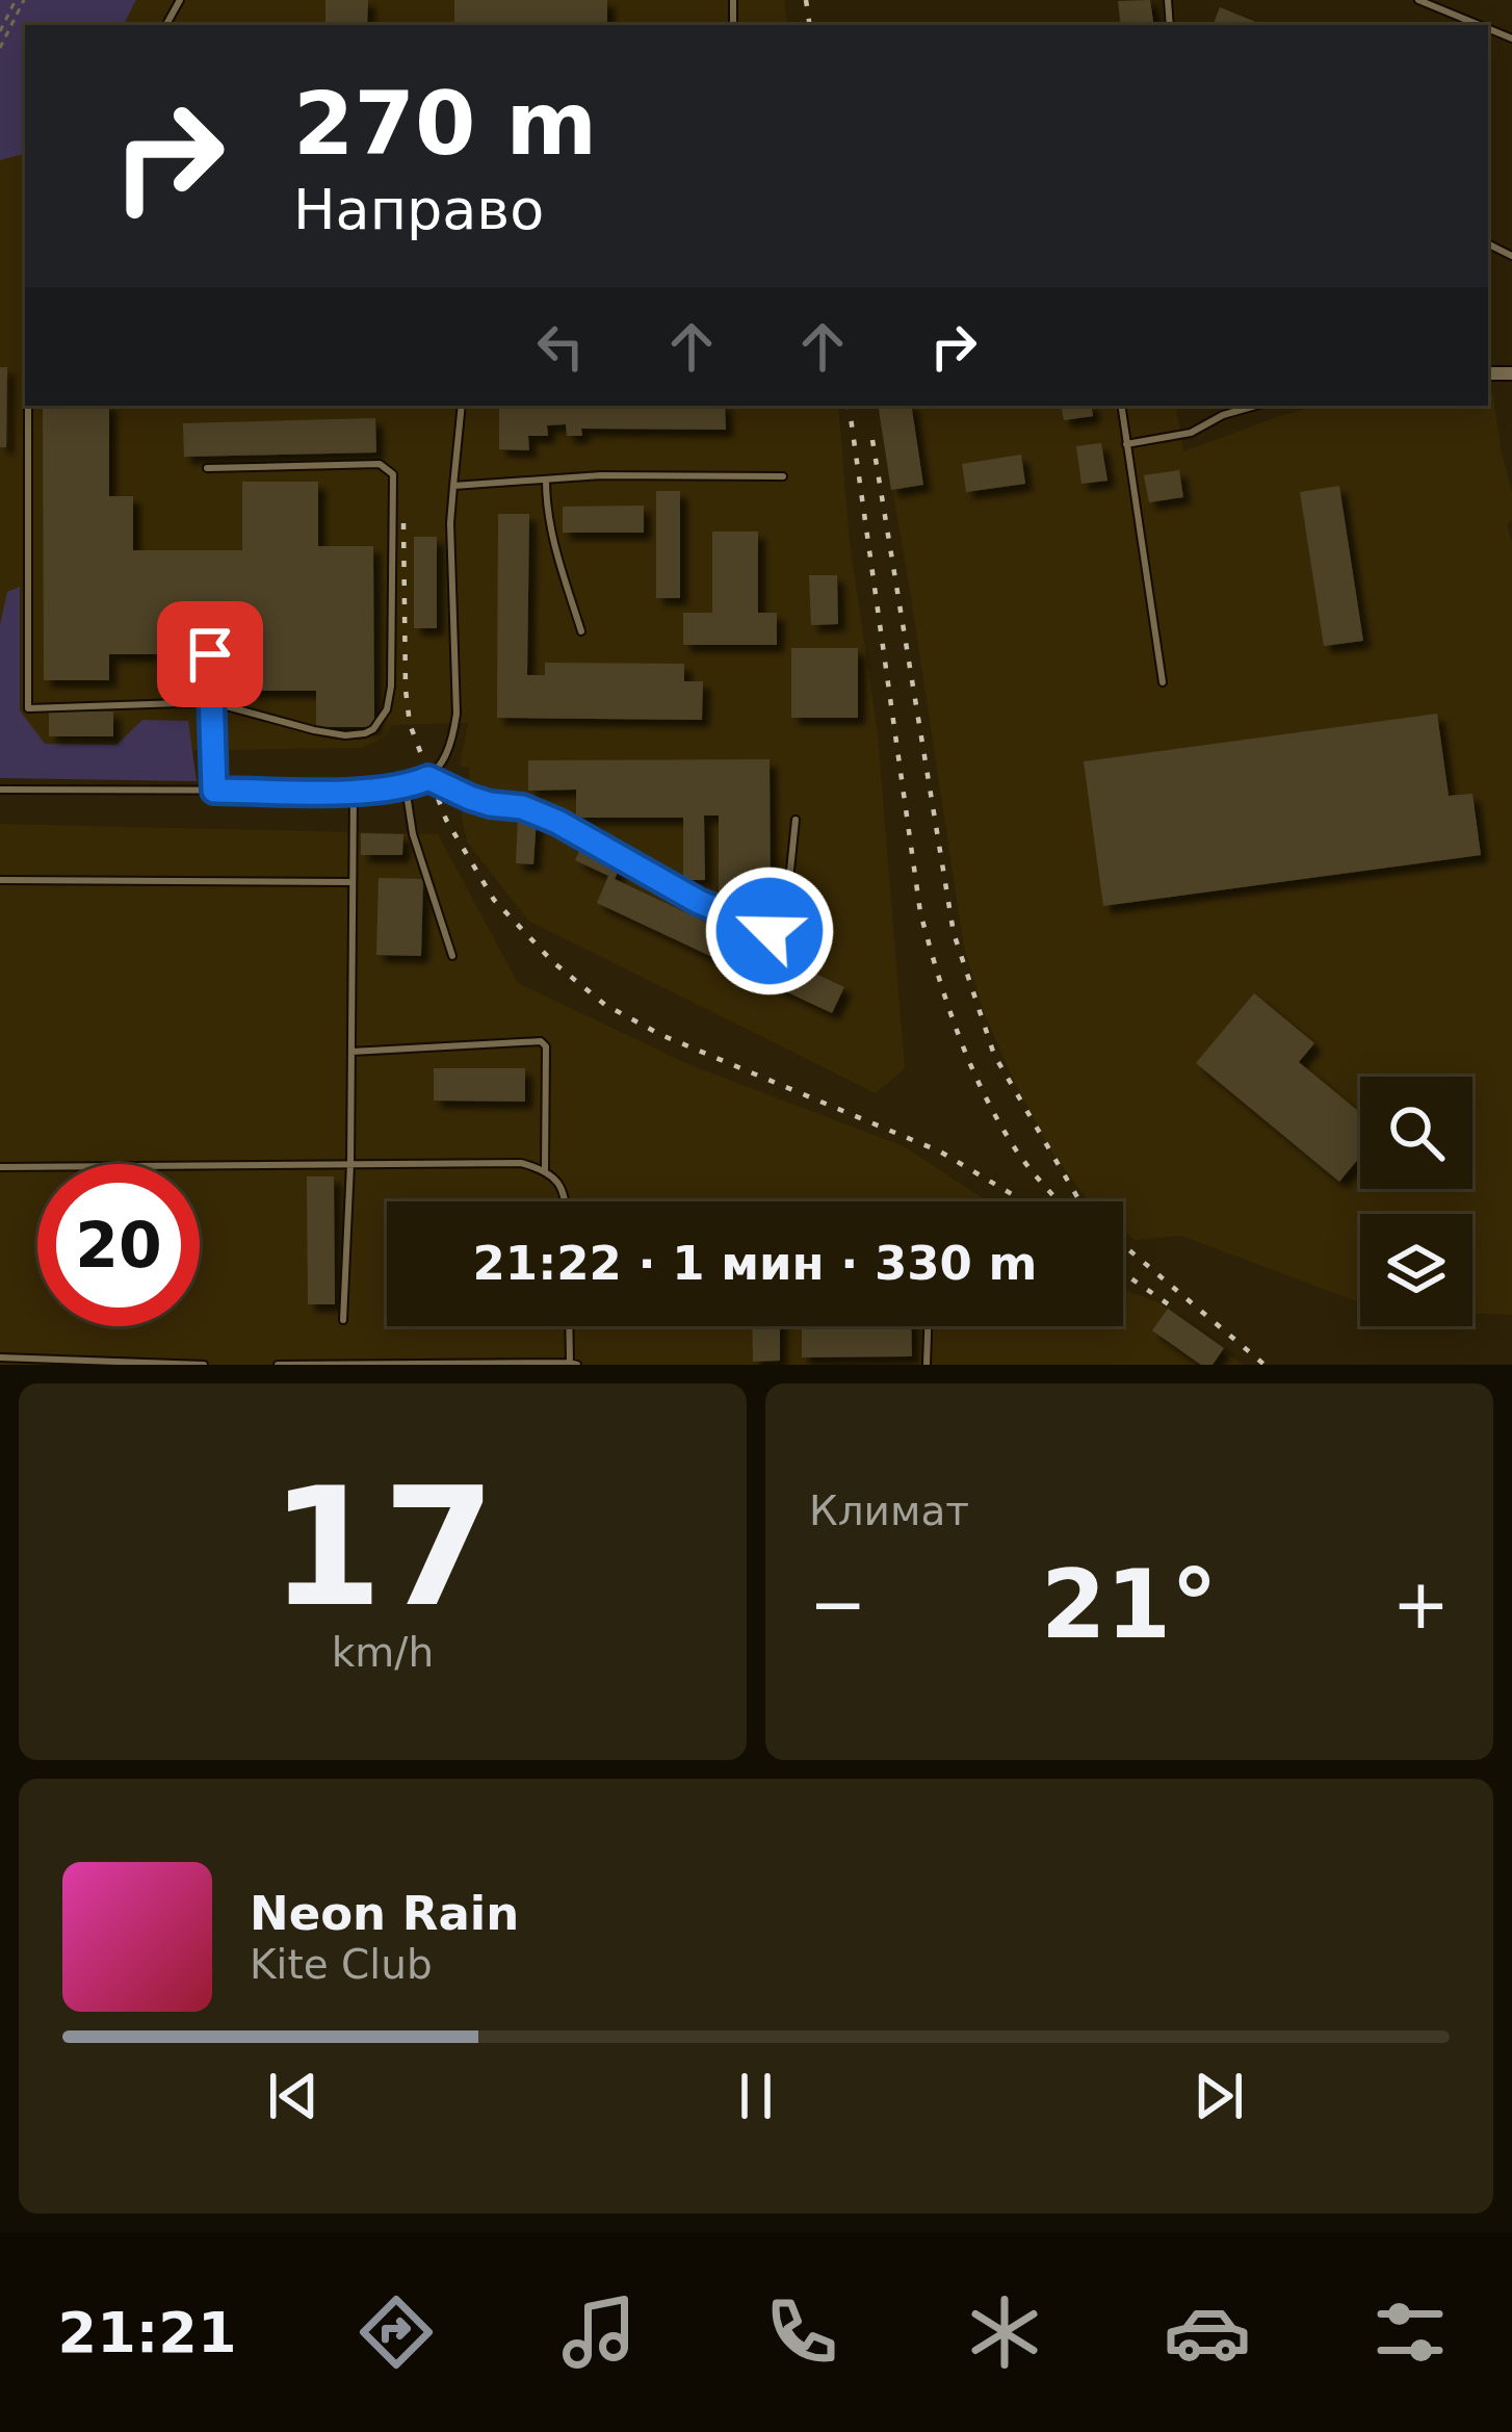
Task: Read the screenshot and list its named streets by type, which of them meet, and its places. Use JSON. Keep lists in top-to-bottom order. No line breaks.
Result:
{"page":{"turn":["270 m","Направо"],"limit":"20","trip":"21:22 · 1 мин · 330 m","tile":[["17","km/h"],"Климат"],"heat":["−","21°","+"],"song":["Neon Rain","Kite Club"],"tabs":"21:21"}}
